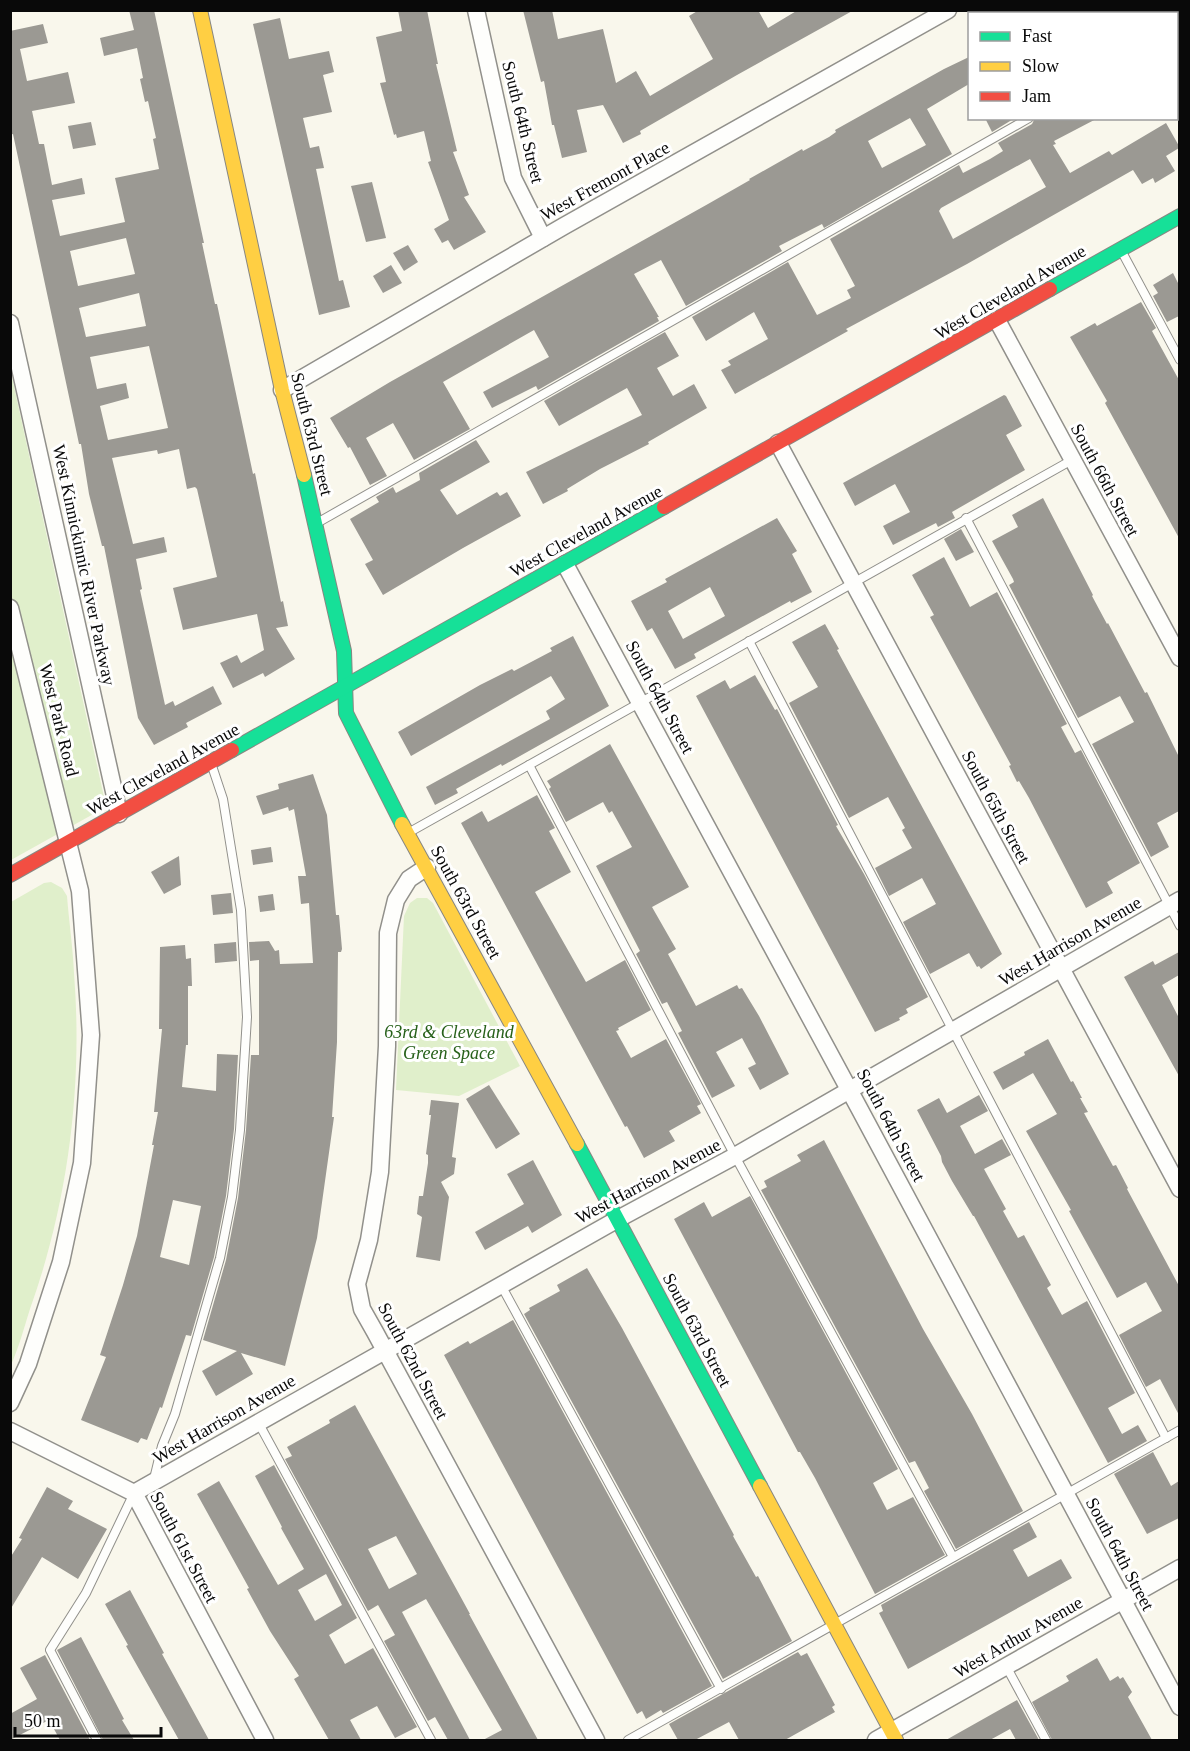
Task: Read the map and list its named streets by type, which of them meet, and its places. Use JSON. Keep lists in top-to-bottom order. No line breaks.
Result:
{"streets":{"street":["South 64th Street","West Fremont Place","West Cleveland Avenue","South 63rd Street","South 66th Street","West Kinnickinnic River Parkway","West Park Road","South 65th Street","West Harrison Avenue","South 62nd Street","South 61st Street","West Arthur Avenue"]},"crossings":[["South 64th Street","West Fremont Place"],["South 64th Street","West Cleveland Avenue"],["South 64th Street","West Harrison Avenue"],["South 64th Street","West Arthur Avenue"],["West Fremont Place","South 63rd Street"],["West Cleveland Avenue","South 63rd Street"],["West Cleveland Avenue","South 66th Street"],["West Cleveland Avenue","West Kinnickinnic River Parkway"],["West Cleveland Avenue","West Park Road"],["West Cleveland Avenue","South 65th Street"],["South 63rd Street","West Harrison Avenue"],["South 63rd Street","South 62nd Street"],["South 63rd Street","West Arthur Avenue"],["South 65th Street","West Harrison Avenue"],["West Harrison Avenue","South 62nd Street"],["West Harrison Avenue","South 61st Street"]],"parks":["63rd & Cleveland Green Space"],"legend":["Fast","Slow","Jam"],"scale_bar":"50 m"}
